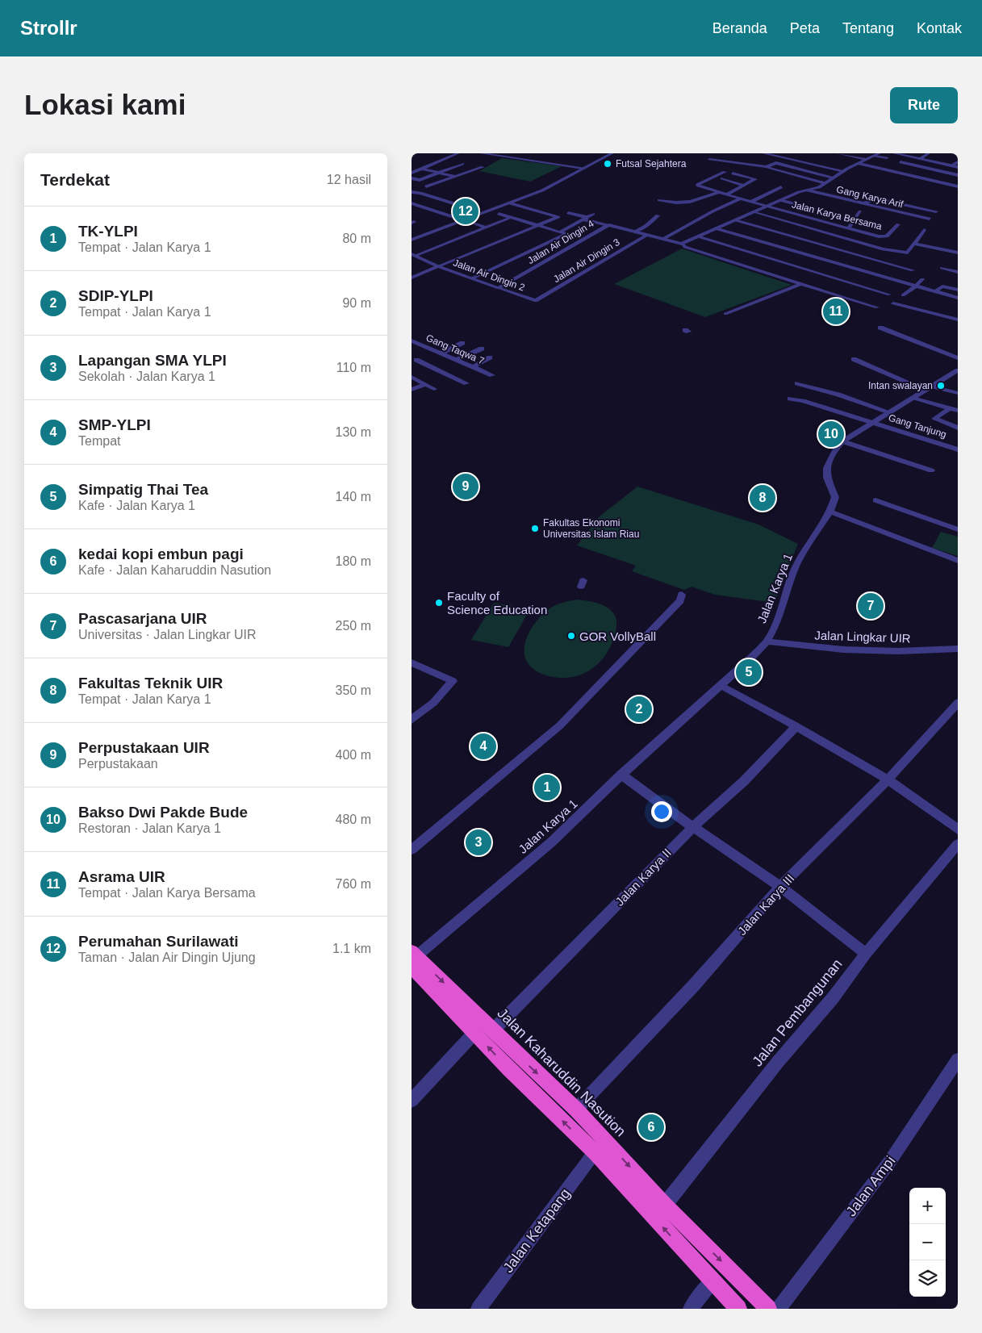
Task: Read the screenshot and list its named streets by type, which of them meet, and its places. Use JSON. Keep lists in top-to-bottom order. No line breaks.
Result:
{"streets":{"highway":["Jalan Kaharuddin Nasution"],"street":["Gang Karya Arif","Jalan Karya Bersama","Jalan Air Dingin 4","Jalan Air Dingin 3","Jalan Air Dingin 2","Gang Taqwa 7","Gang Tanjung","Jalan Karya 1","Jalan Lingkar UIR","Jalan Karya II","Jalan Karya III","Jalan Pembangunan","Jalan Ampi","Jalan Ketapang"]},"crossings":[["Gang Karya Arif","Jalan Karya Bersama"],["Jalan Karya Bersama","Jalan Air Dingin 4"],["Jalan Air Dingin 4","Jalan Air Dingin 3"],["Jalan Air Dingin 4","Jalan Air Dingin 2"],["Jalan Air Dingin 3","Jalan Air Dingin 2"],["Gang Tanjung","Jalan Karya 1"],["Jalan Karya 1","Jalan Lingkar UIR"],["Jalan Karya 1","Jalan Kaharuddin Nasution"],["Jalan Karya II","Jalan Kaharuddin Nasution"],["Jalan Karya III","Jalan Kaharuddin Nasution"],["Jalan Pembangunan","Jalan Kaharuddin Nasution"]],"places":["Futsal Sejahtera","Intan swalayan","Fakultas Ekonomi Universitas Islam Riau","Faculty of Science Education","GOR VollyBall"],"page":{"header":"Strollr","nav":["Beranda","Peta","Tentang","Kontak"],"buttons":"Rute","title":"Lokasi kami","heading":["Terdekat","12 hasil"],"pins":["12","11","10","9","8","7","5","2","4","1","3","6"],"list":[{"mark":"1","name":"TK-YLPI","note":"Tempat · Jalan Karya 1","value":"80 m"},{"mark":"2","name":"SDIP-YLPI","note":"Tempat · Jalan Karya 1","value":"90 m"},{"mark":"3","name":"Lapangan SMA YLPI","note":"Sekolah · Jalan Karya 1","value":"110 m"},{"mark":"4","name":"SMP-YLPI","note":"Tempat","value":"130 m"},{"mark":"5","name":"Simpatig Thai Tea","note":"Kafe · Jalan Karya 1","value":"140 m"},{"mark":"6","name":"kedai kopi embun pagi","note":"Kafe · Jalan Kaharuddin Nasution","value":"180 m"},{"mark":"7","name":"Pascasarjana UIR","note":"Universitas · Jalan Lingkar UIR","value":"250 m"},{"mark":"8","name":"Fakultas Teknik UIR","note":"Tempat · Jalan Karya 1","value":"350 m"},{"mark":"9","name":"Perpustakaan UIR","note":"Perpustakaan","value":"400 m"},{"mark":"10","name":"Bakso Dwi Pakde Bude","note":"Restoran · Jalan Karya 1","value":"480 m"},{"mark":"11","name":"Asrama UIR","note":"Tempat · Jalan Karya Bersama","value":"760 m"},{"mark":"12","name":"Perumahan Surilawati","note":"Taman · Jalan Air Dingin Ujung","value":"1.1 km"}],"map_buttons":["+","−"]}}
